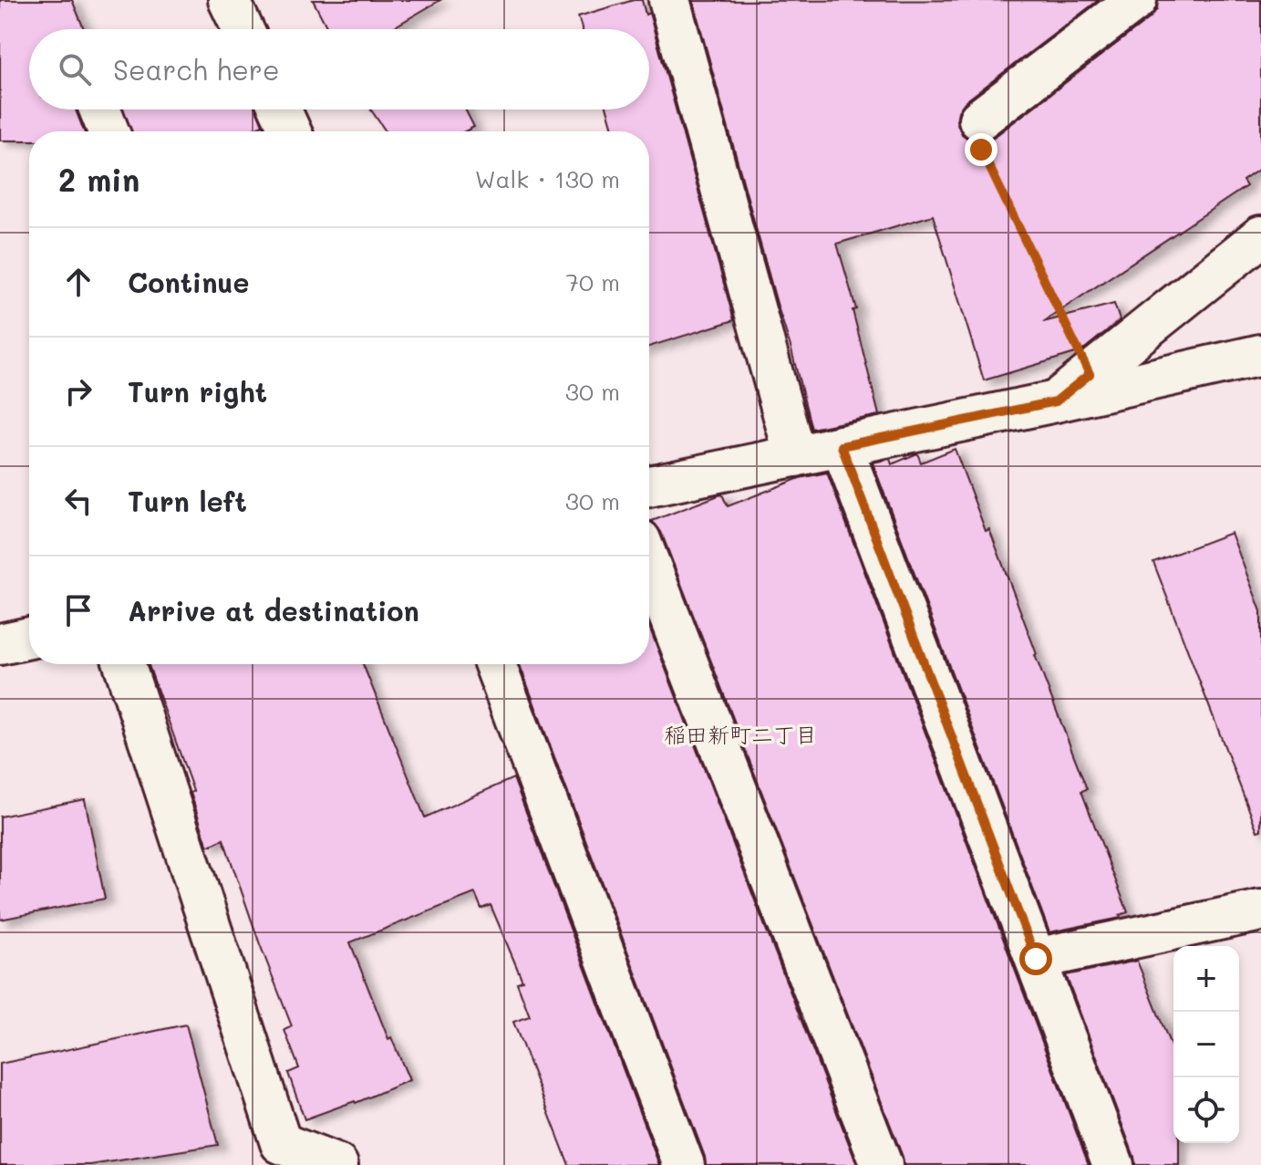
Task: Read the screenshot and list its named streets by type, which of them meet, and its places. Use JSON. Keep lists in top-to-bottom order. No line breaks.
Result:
{"districts":["稲田新町二丁目"],"page":{"search":"Search here","heading":["2 min","Walk · 130 m"],"list":[["Continue","70 m"],["Turn right","30 m"],["Turn left","30 m"],"Arrive at destination"],"map_buttons":["+","−"]}}
